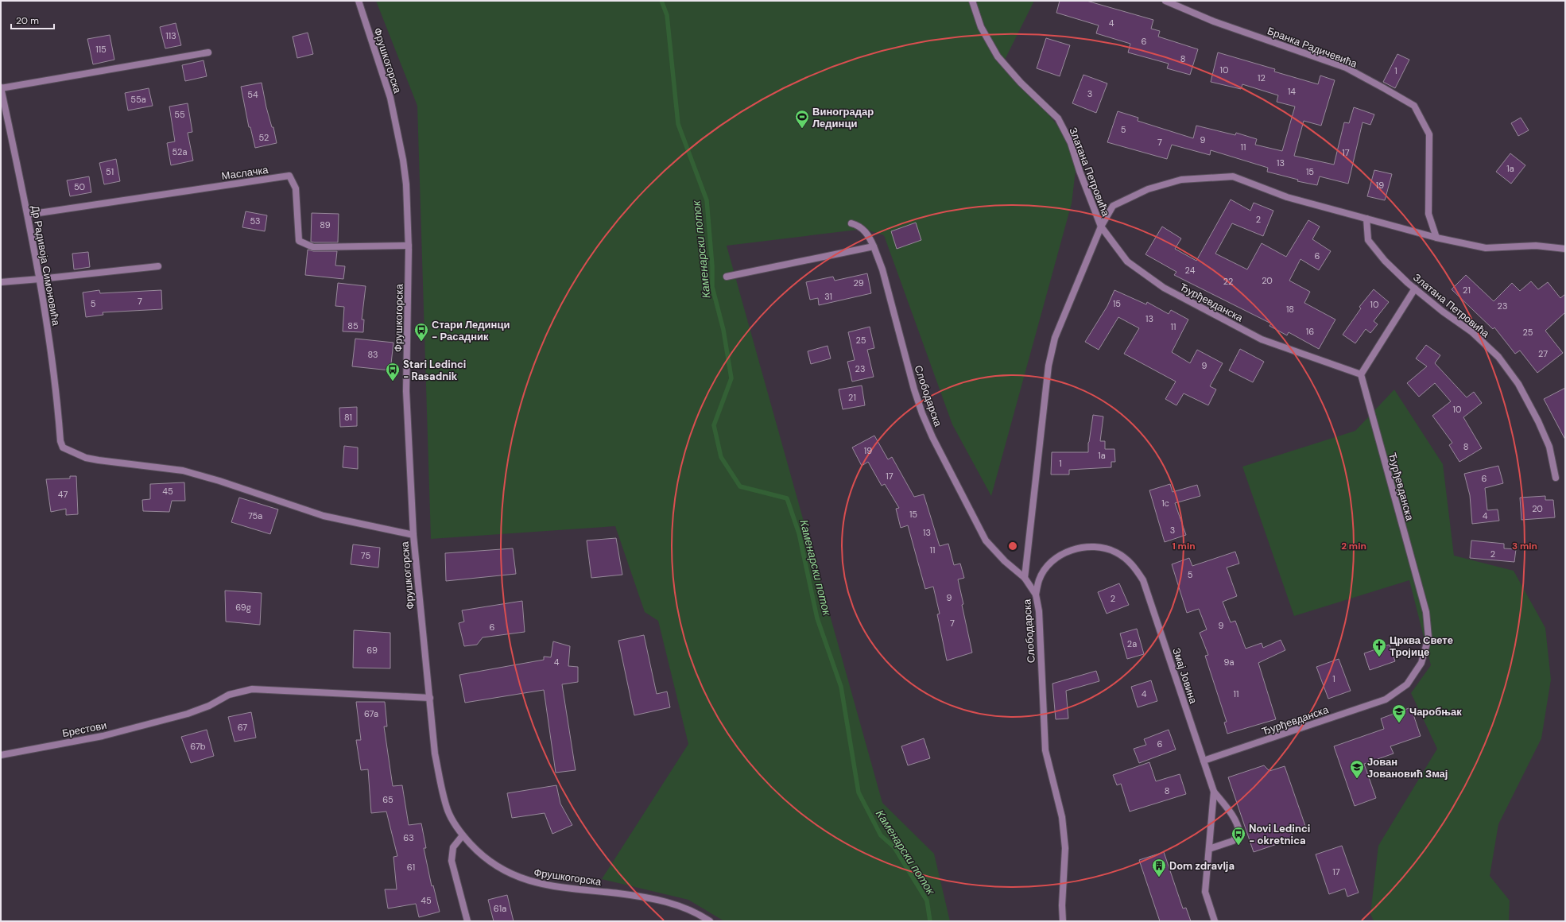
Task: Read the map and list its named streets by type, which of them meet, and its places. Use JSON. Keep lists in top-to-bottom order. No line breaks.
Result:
{"streets":{"street":["Бранка Радичевића","Фрушкогорска","Златана Петровића","Маслачка","Др Радивоја Симоновића","Ђурђевданска","Слободарска","Змај Јовина","Брестови"]},"crossings":[["Бранка Радичевића","Златана Петровића"],["Фрушкогорска","Маслачка"],["Фрушкогорска","Др Радивоја Симоновића"],["Фрушкогорска","Брестови"],["Златана Петровића","Ђурђевданска"],["Маслачка","Др Радивоја Симоновића"],["Ђурђевданска","Змај Јовина"],["Слободарска","Змај Јовина"]],"water":["Каменарски поток"],"places":{"sports":["Виноградар Лединци"],"bus stop":["Стари Лединци - Расадник","Stari Ledinci - Rasadnik","Novi Ledinci - okretnica"],"church":["Црква Свете Тројице"],"school or university":["Чаробњак","Јован Јовановић Змај"],"building":["Dom zdravlja"]},"house_numbers":["4","113","6","115","8","10","1","12","14","3","54","55a","55","5","52","9","7","11","52a","17","13","1a","51","15","19","50","2","53","89","6","24","20","22","29","21","31","7","5","15","10","23","18","13","85","11","16","25","25","27","83","9","23","21","10","81","8","19","1a","1","17","6","45","47","1c","20","15","75a","4","3","13","11","2","75","5","9","2","69g","7","9","6","2a","69","4","9a","1","4","11","67a","67","6","67b","8","65","63","61","17","45","61a"],"scale_bar":"20 m","rings":["1 min","2 min","3 min"]}
